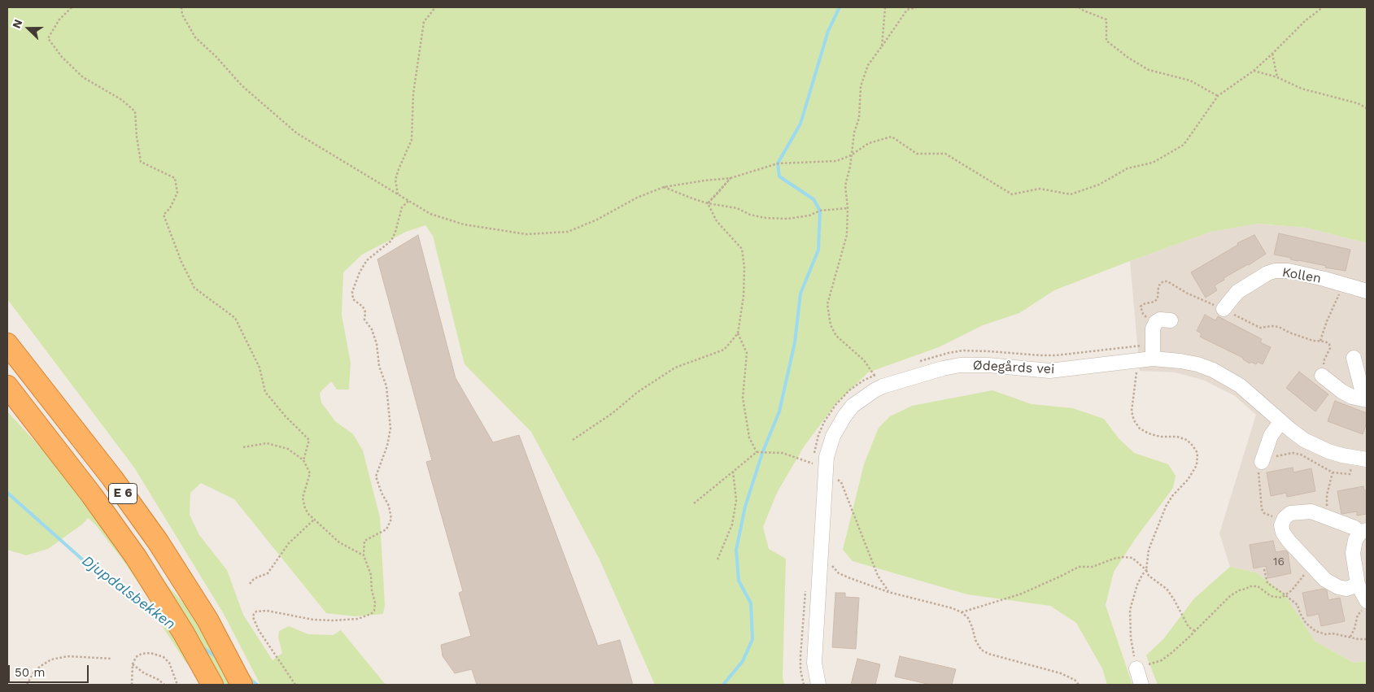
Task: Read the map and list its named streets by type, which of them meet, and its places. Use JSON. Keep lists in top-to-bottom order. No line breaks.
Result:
{"streets":{"highway":["E 6"],"street":["Kollen","Ødegårds vei"]},"water":["Djupdalsbekken"],"house_numbers":["16"],"scale_bar":"50 m","north":"left"}
